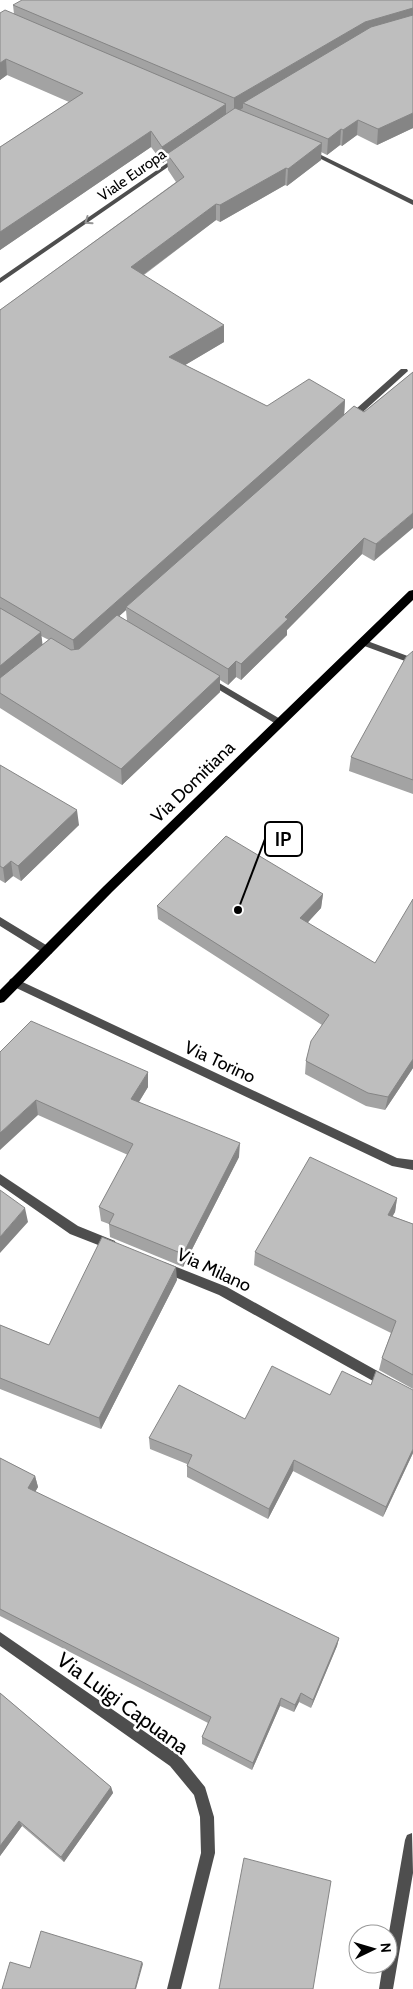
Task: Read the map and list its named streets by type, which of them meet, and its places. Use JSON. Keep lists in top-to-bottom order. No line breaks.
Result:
{"streets":{"main road":["Via Domitiana"],"street":["Viale Europa","Via Torino","Via Milano","Via Luigi Capuana"]},"crossings":[["Via Domitiana","Via Torino"]],"one_way":["Viale Europa"],"places":["IP"],"north":"right"}
